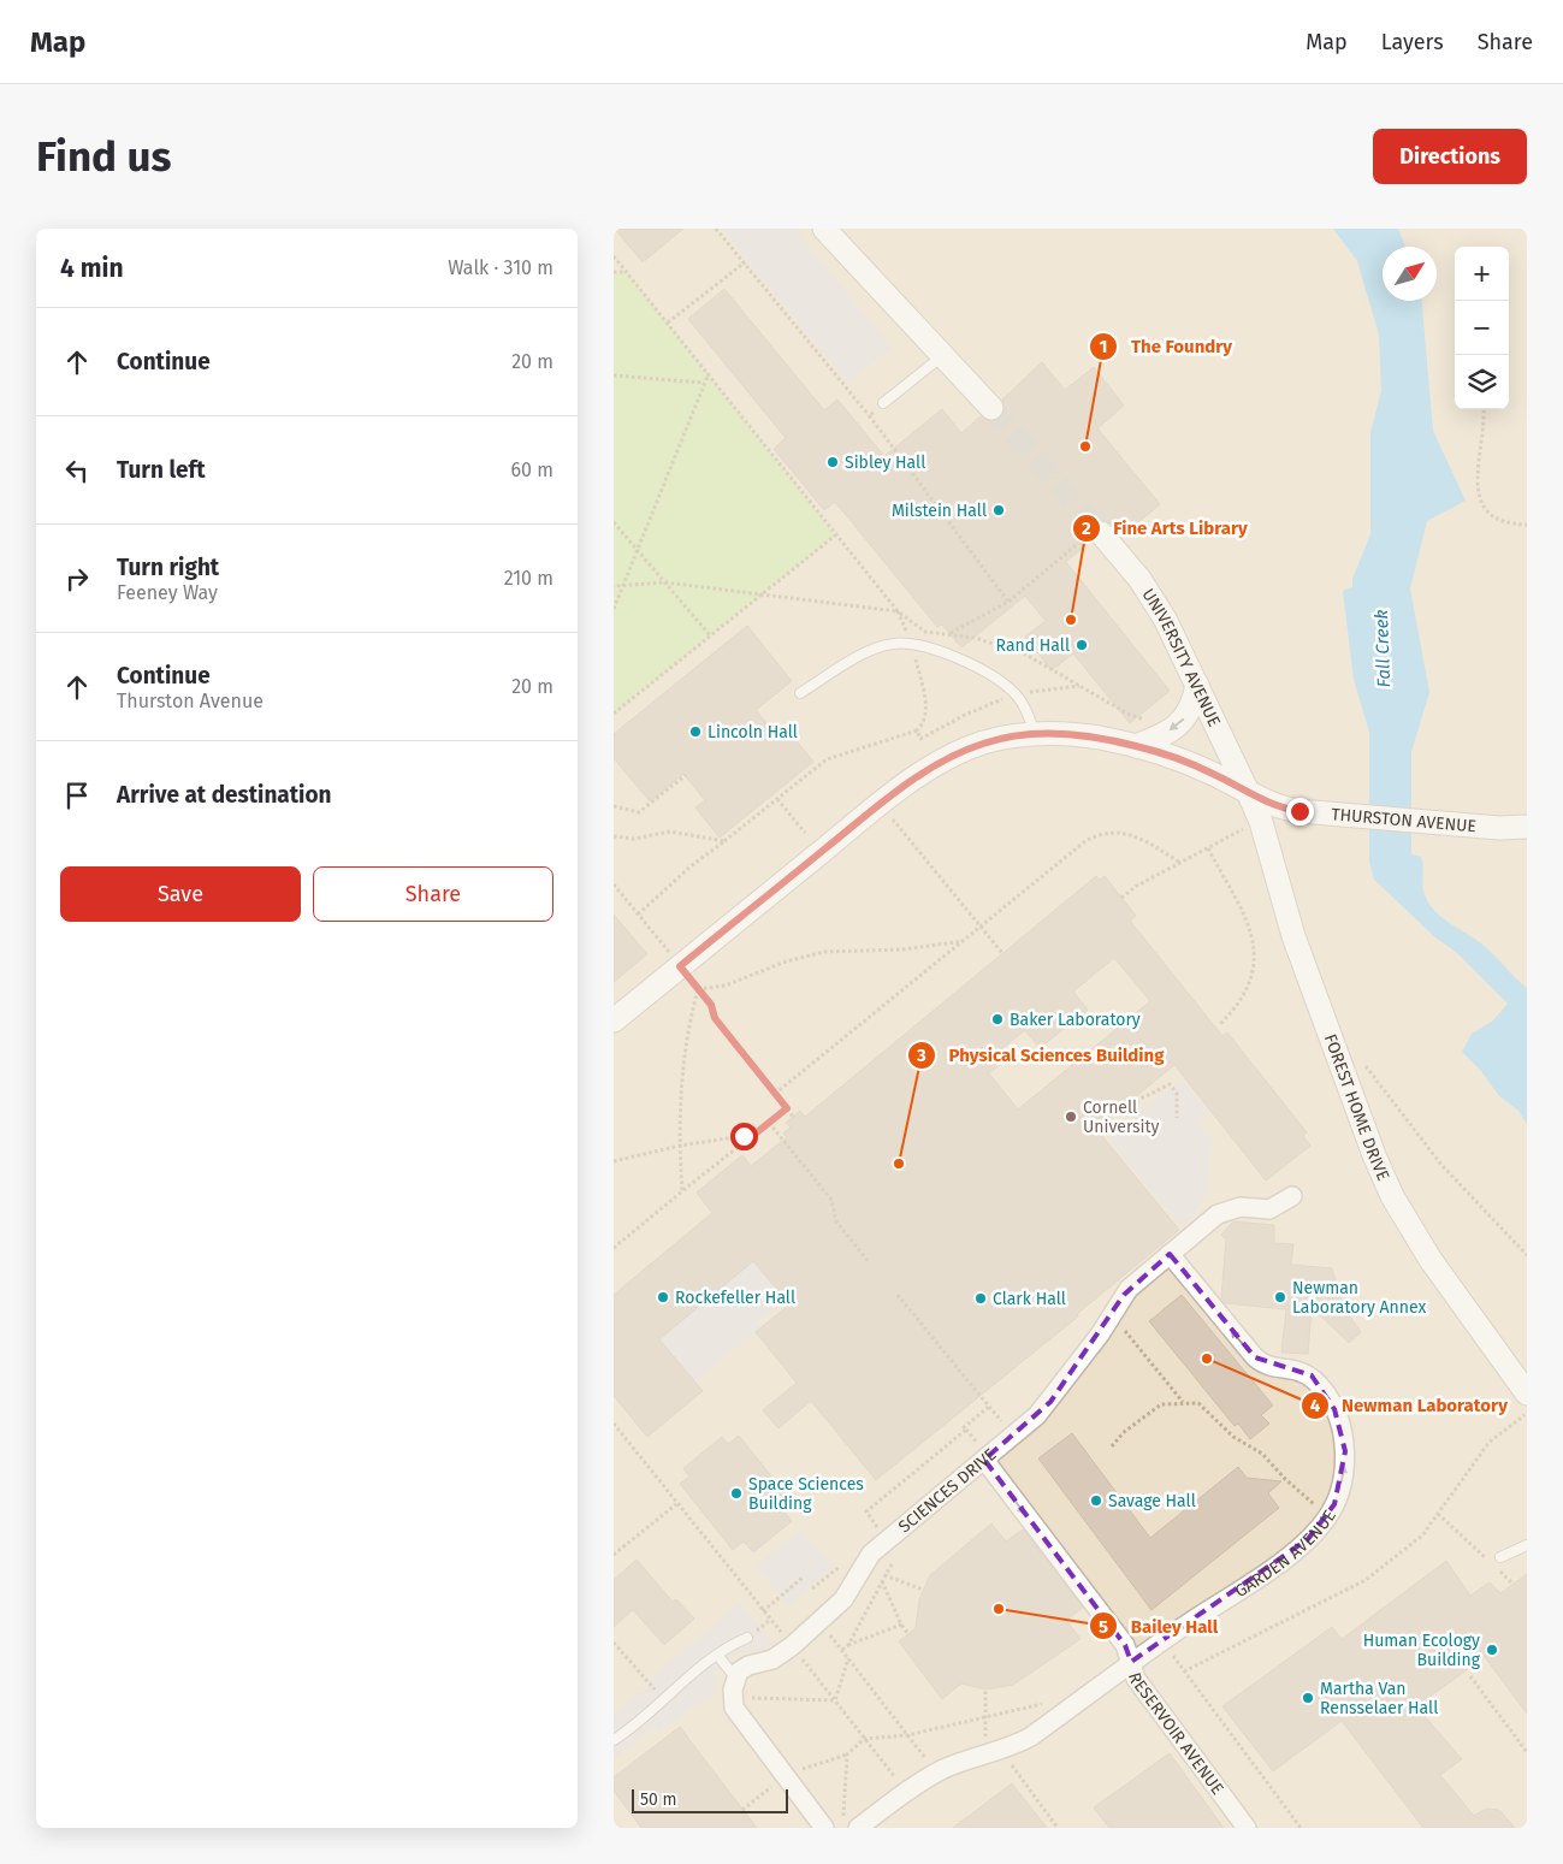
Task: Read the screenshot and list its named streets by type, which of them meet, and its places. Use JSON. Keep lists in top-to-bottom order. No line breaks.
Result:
{"streets":{"street":["UNIVERSITY AVENUE","THURSTON AVENUE","FOREST HOME DRIVE","SCIENCES DRIVE","GARDEN AVENUE","RESERVOIR AVENUE"]},"crossings":[["UNIVERSITY AVENUE","THURSTON AVENUE"],["UNIVERSITY AVENUE","FOREST HOME DRIVE"],["THURSTON AVENUE","FOREST HOME DRIVE"],["SCIENCES DRIVE","GARDEN AVENUE"],["SCIENCES DRIVE","RESERVOIR AVENUE"],["GARDEN AVENUE","RESERVOIR AVENUE"]],"one_way":["RESERVOIR AVENUE"],"water":["Fall Creek"],"places":["The Foundry","Sibley Hall","Milstein Hall","Fine Arts Library","Rand Hall","Lincoln Hall","Baker Laboratory","Cornell University","Physical Sciences Building","Rockefeller Hall","Newman Laboratory Annex","Clark Hall","Newman Laboratory","Space Sciences Building","Savage Hall","Bailey Hall","Human Ecology Building","Martha Van Rensselaer Hall"],"scale_bar":"50 m","north":"top right","page":{"header":"Map","nav":["Map","Layers","Share"],"buttons":["Directions",["Save","Share"]],"title":"Find us","heading":["4 min","Walk · 310 m"],"map_buttons":["+","−"],"list":[["Continue","20 m"],["Turn left","60 m"],["Turn right","Feeney Way","210 m"],["Continue","Thurston Avenue","20 m"],"Arrive at destination"],"scale":"50 m"}}
